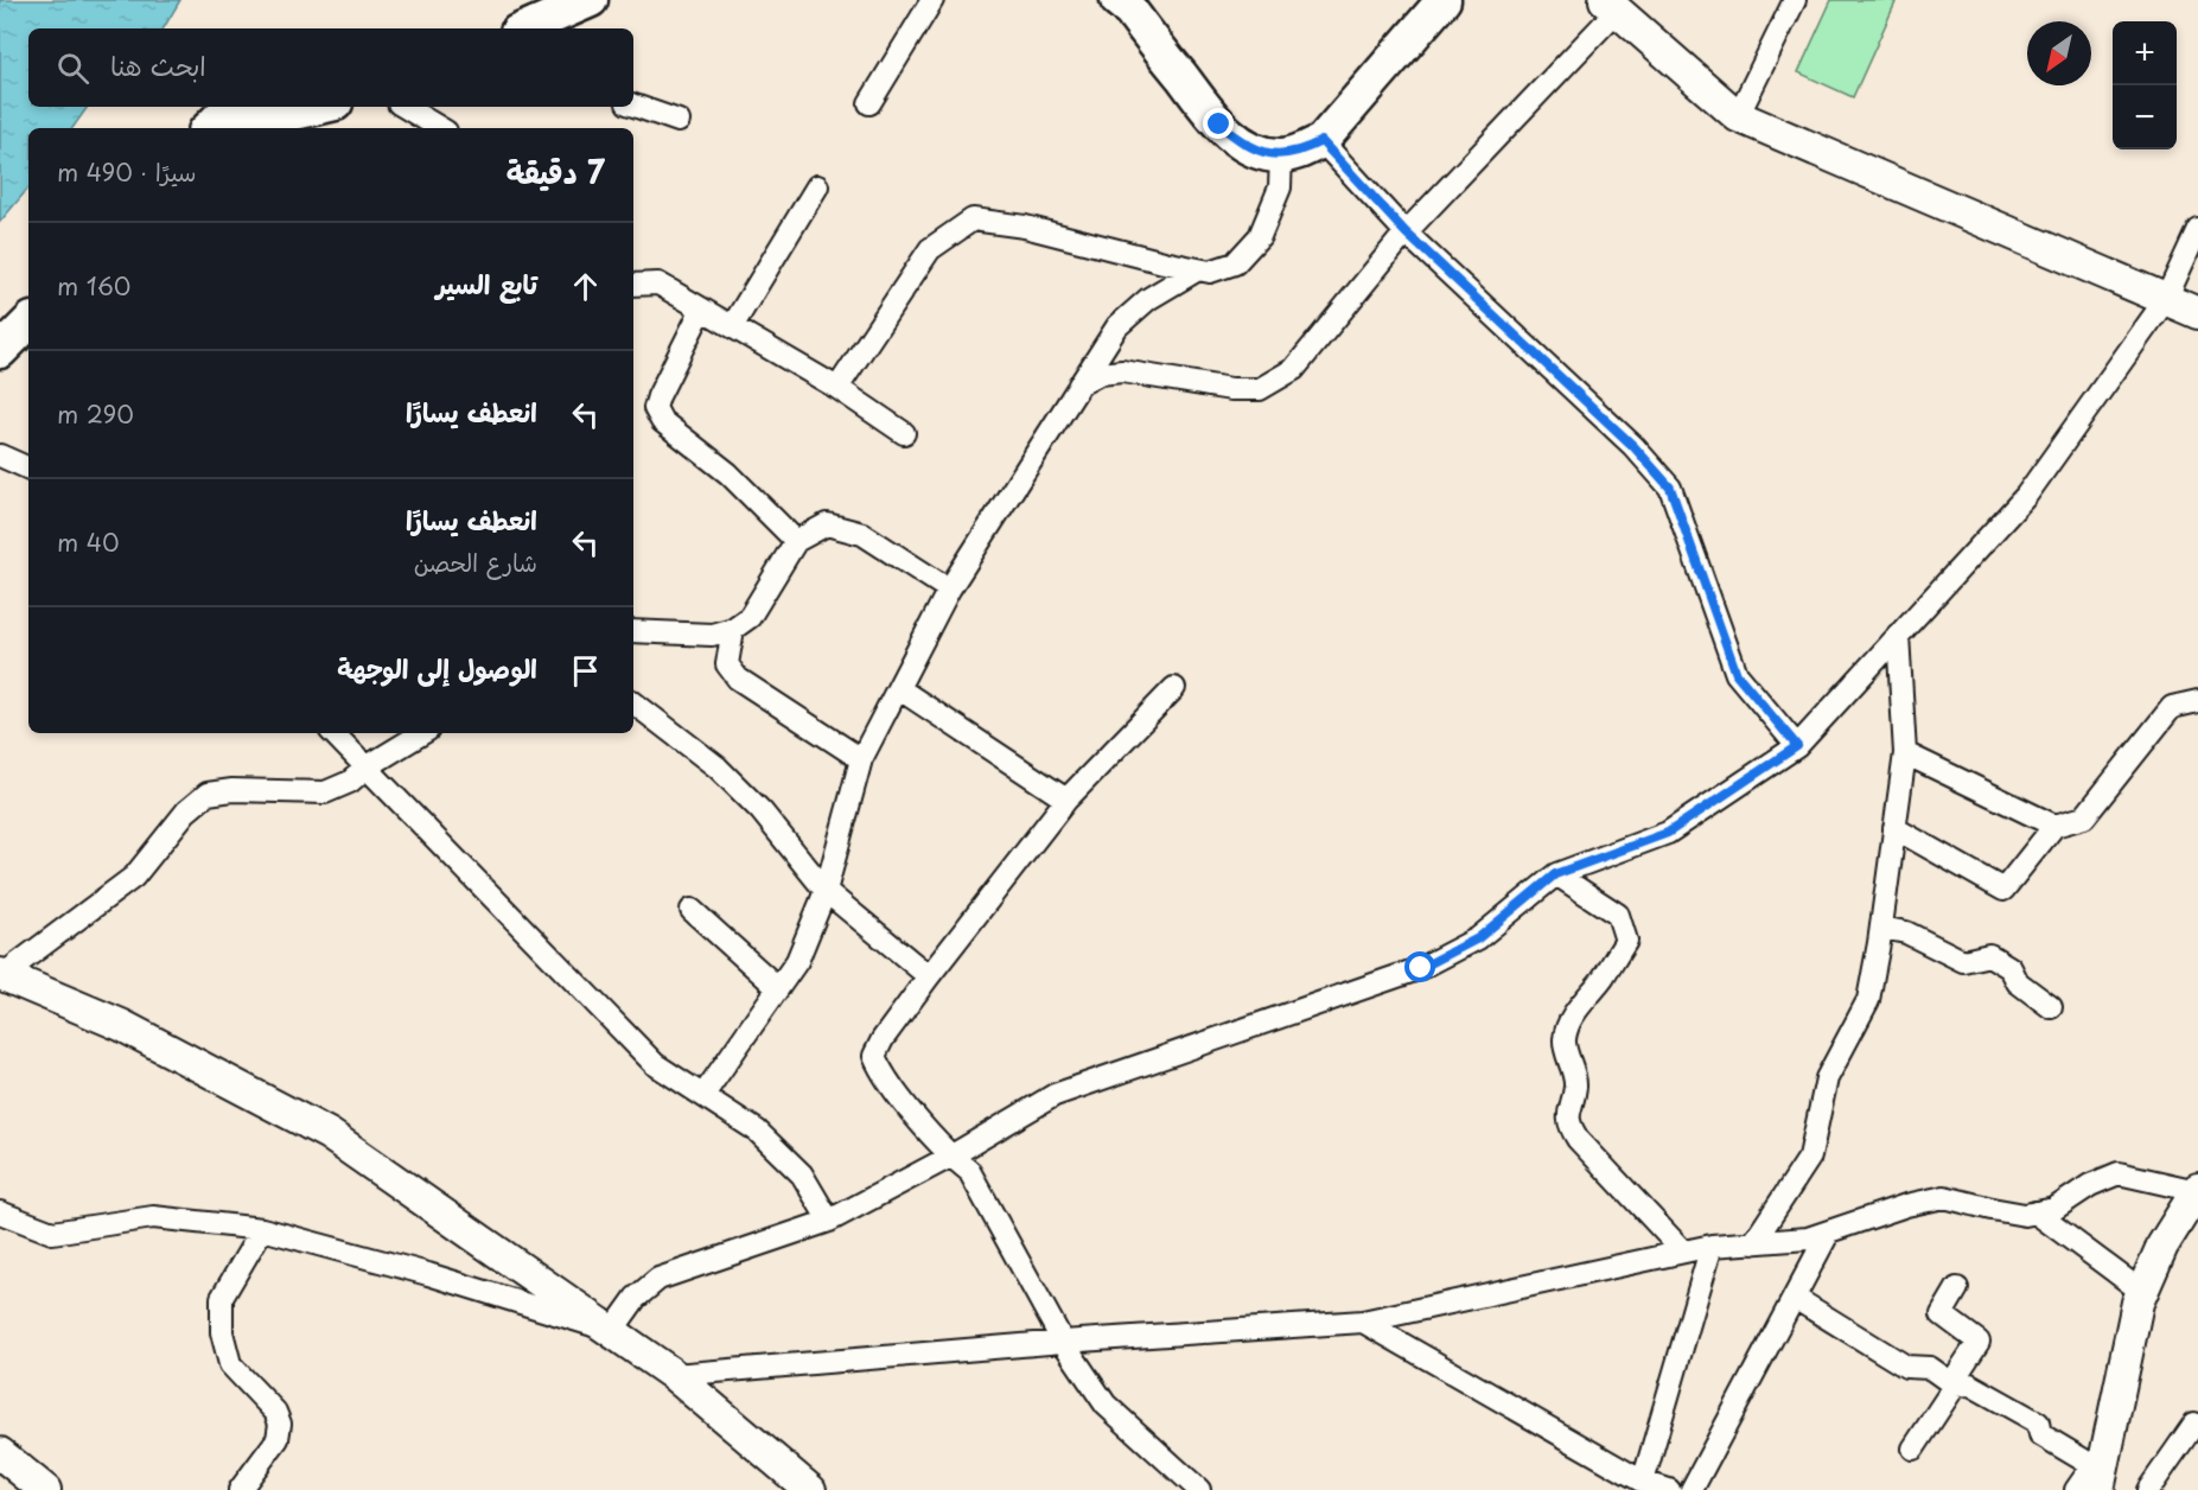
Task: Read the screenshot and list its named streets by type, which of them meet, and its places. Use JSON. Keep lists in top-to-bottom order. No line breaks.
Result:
{"north":"bottom left","page":{"map_buttons":["+","−"],"search":"ابحث هنا","heading":["7 دقيقة","سيرًا · 490 m"],"list":[["تابع السير","160 m"],["انعطف يسارًا","290 m"],["انعطف يسارًا","شارع الحصن","40 m"],"الوصول إلى الوجهة"]}}
